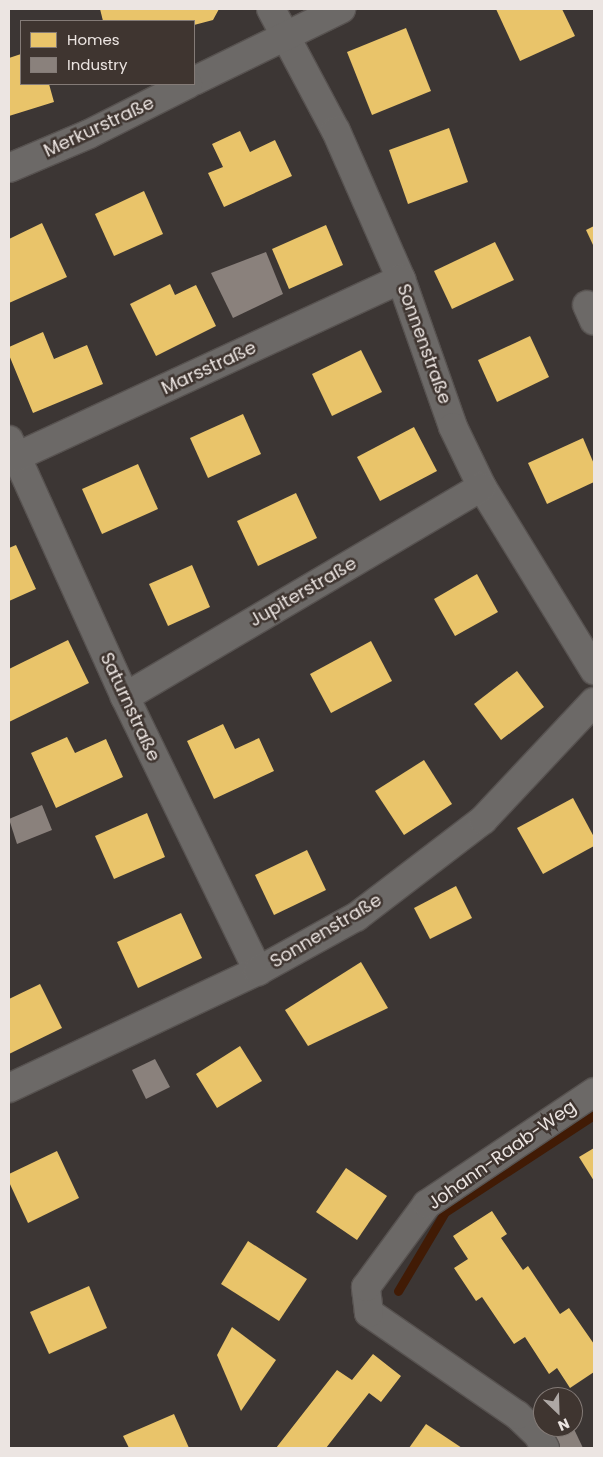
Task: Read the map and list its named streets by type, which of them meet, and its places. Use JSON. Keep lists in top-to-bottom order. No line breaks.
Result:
{"streets":{"street":["Merkurstraße","Sonnenstraße","Marsstraße","Jupiterstraße","Saturnstraße","Johann-Raab-Weg"]},"crossings":[["Sonnenstraße","Marsstraße"],["Sonnenstraße","Jupiterstraße"],["Sonnenstraße","Saturnstraße"],["Marsstraße","Saturnstraße"],["Jupiterstraße","Saturnstraße"]],"legend":["Homes","Industry"],"north":"bottom right"}
